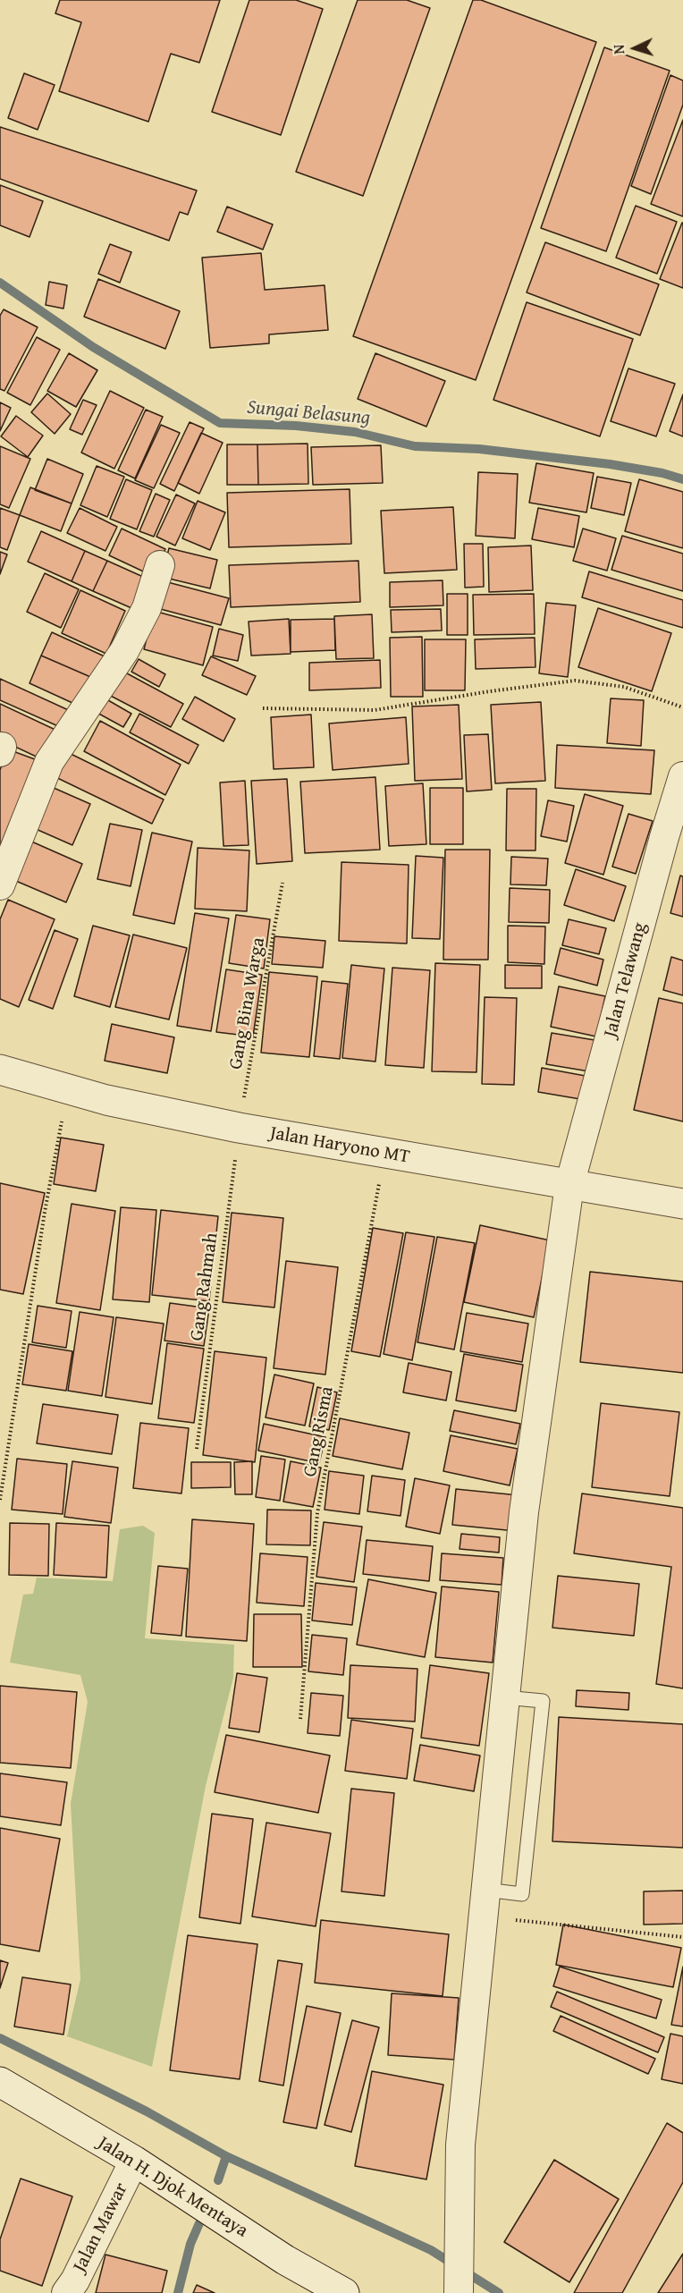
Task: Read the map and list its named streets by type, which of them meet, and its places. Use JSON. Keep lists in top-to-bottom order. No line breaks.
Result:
{"streets":{"street":["Jalan Telawang","Jalan Haryono MT","Jalan H. Djok Mentaya","Jalan Mawar"],"path":["Gang Bina Warga","Gang Rahmah","Gang Risma"]},"crossings":[["Jalan Telawang","Jalan Haryono MT"],["Gang Bina Warga","Jalan Haryono MT"],["Gang Bina Warga","Gang Rahmah"],["Jalan Haryono MT","Gang Rahmah"],["Jalan Haryono MT","Gang Risma"],["Jalan H. Djok Mentaya","Jalan Mawar"]],"water":["Sungai Belasung"],"north":"left"}
